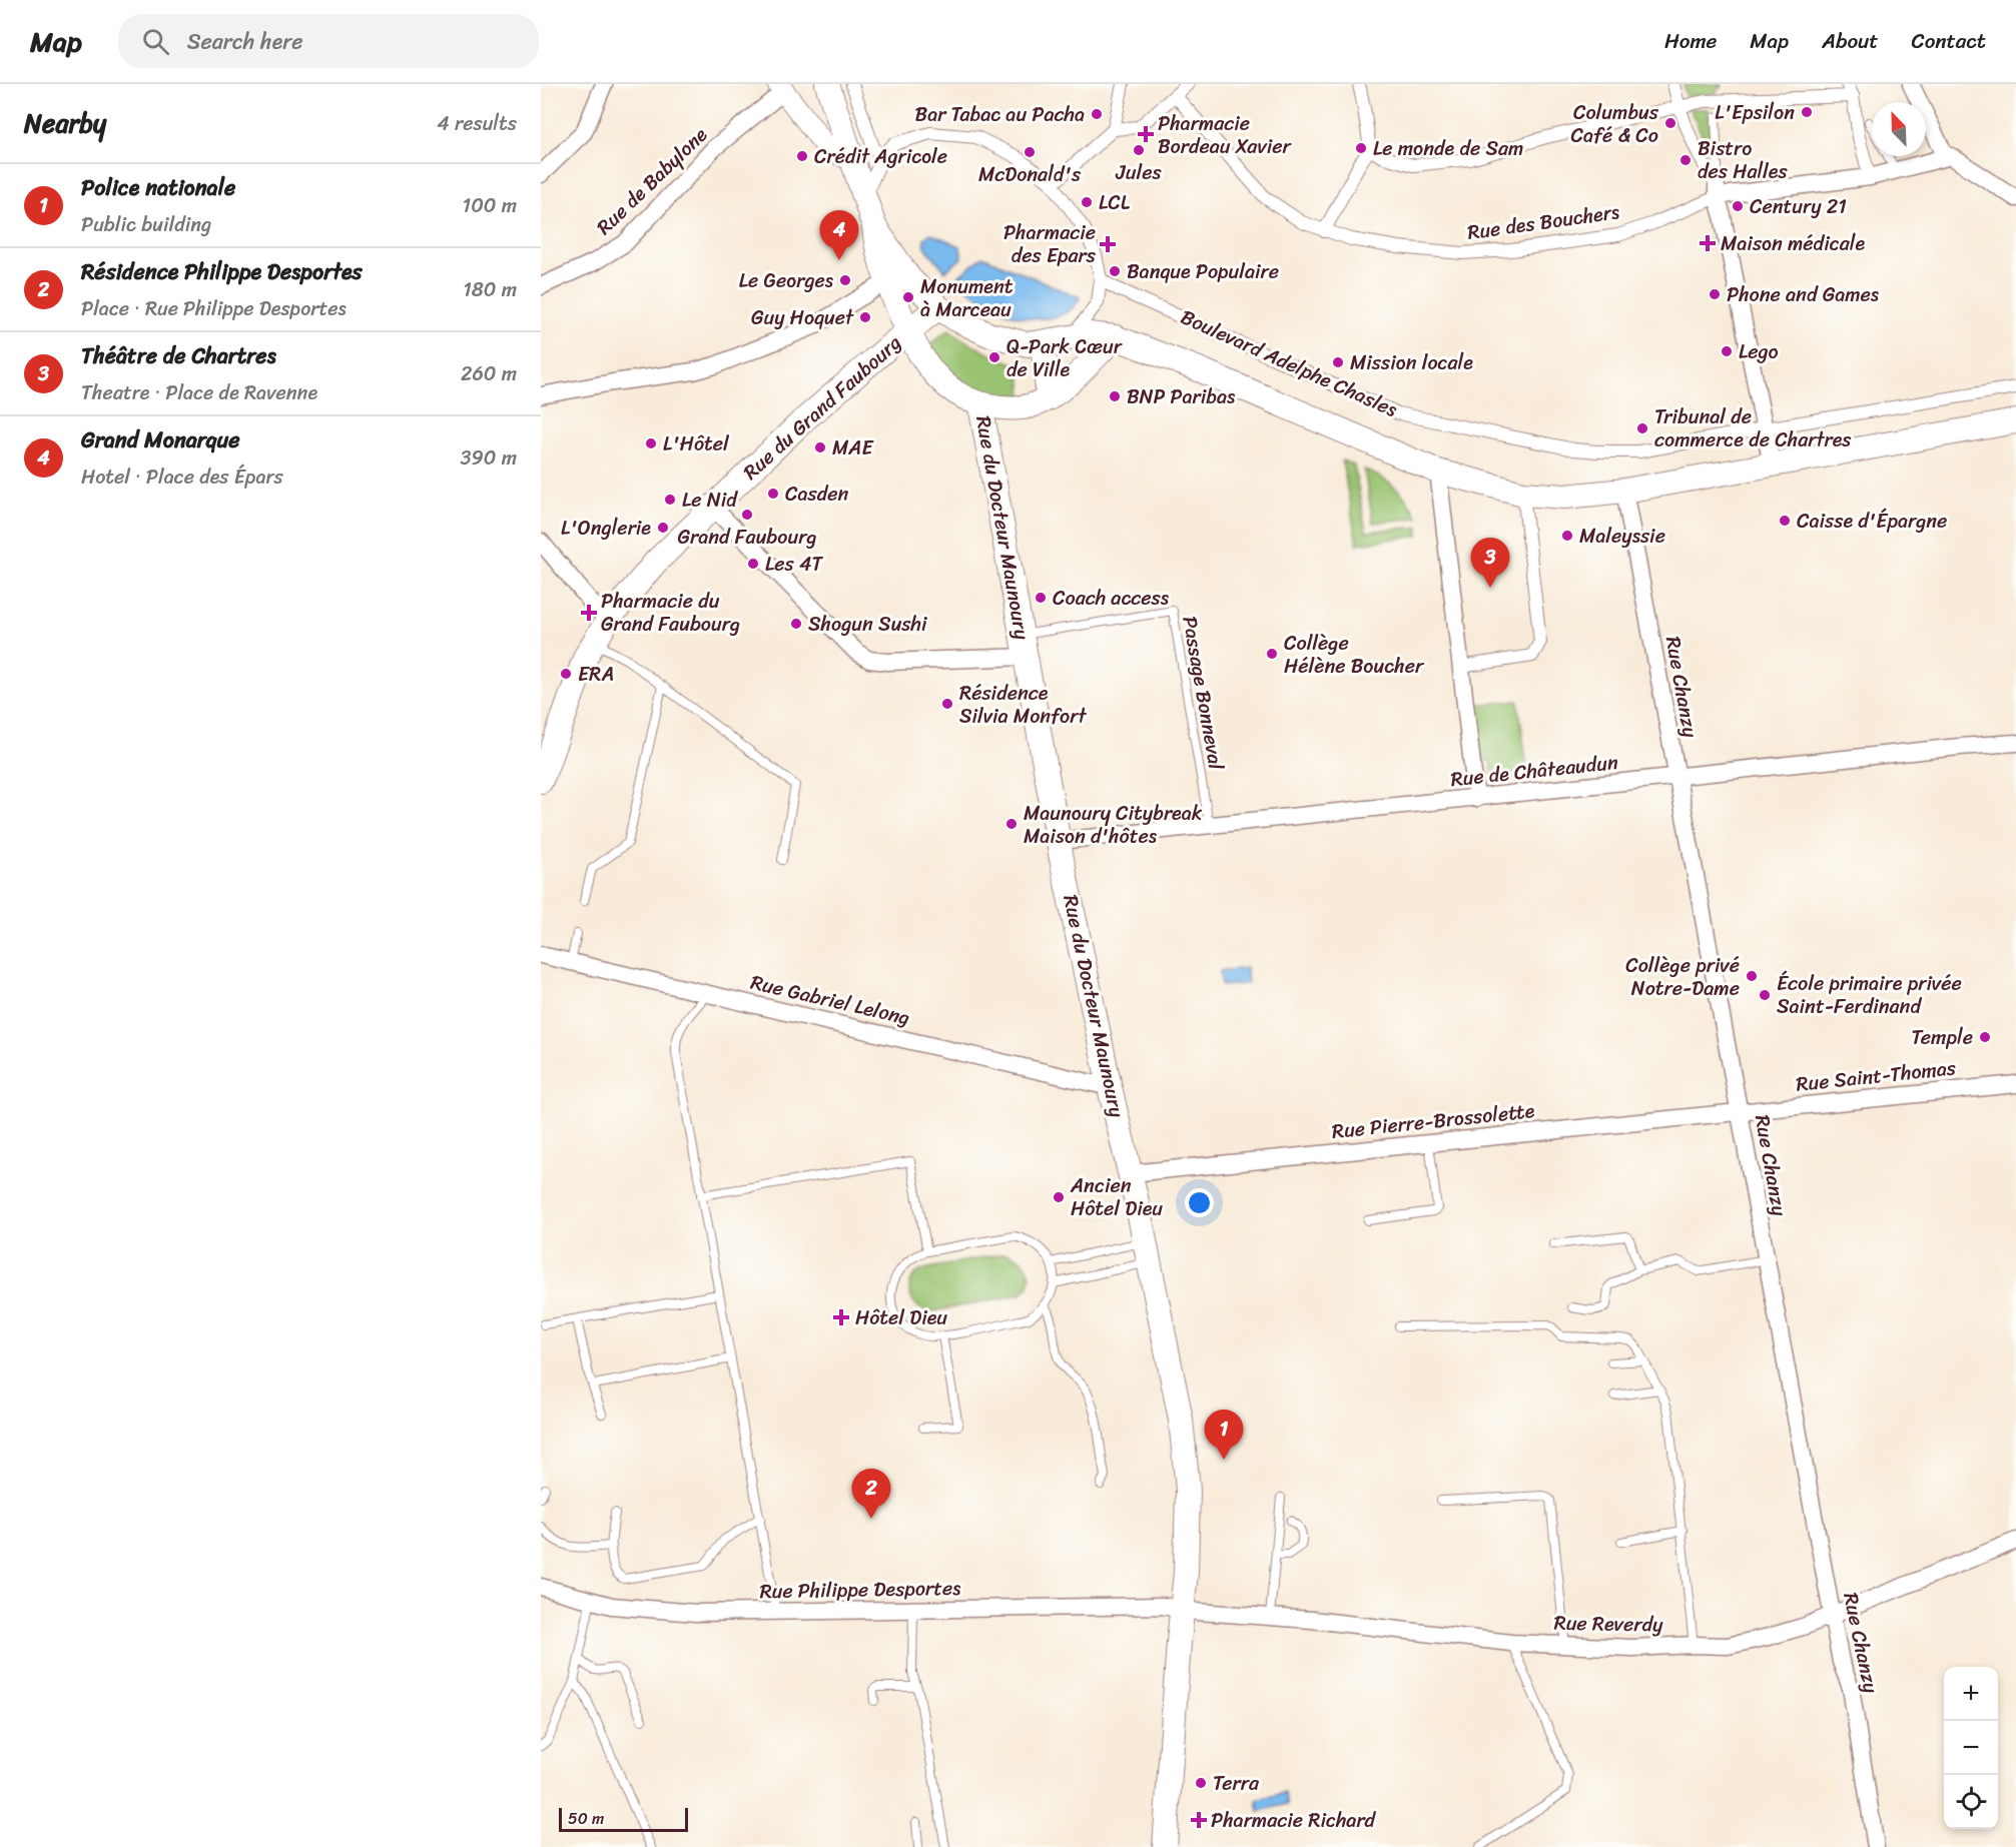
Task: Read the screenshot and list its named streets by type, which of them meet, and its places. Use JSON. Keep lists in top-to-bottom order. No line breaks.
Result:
{"streets":{"main road":["Boulevard Adelphe Chasles","Rue du Grand Faubourg","Rue du Docteur Maunoury"],"street":["Rue de Babylone","Rue des Bouchers","Rue Chanzy","Rue de Châteaudun","Rue Gabriel Lelong","Rue Saint-Thomas","Rue Pierre-Brossolette","Rue Philippe Desportes","Rue Reverdy"],"lane":["Passage Bonneval"]},"crossings":[["Boulevard Adelphe Chasles","Rue du Grand Faubourg"],["Boulevard Adelphe Chasles","Rue Chanzy"],["Rue du Docteur Maunoury","Passage Bonneval"],["Rue du Docteur Maunoury","Rue de Châteaudun"],["Rue du Docteur Maunoury","Rue Gabriel Lelong"],["Rue du Docteur Maunoury","Rue Pierre-Brossolette"],["Rue du Docteur Maunoury","Rue Philippe Desportes"],["Rue du Docteur Maunoury","Rue Reverdy"],["Rue Chanzy","Rue de Châteaudun"],["Rue Chanzy","Rue Saint-Thomas"],["Rue Chanzy","Rue Pierre-Brossolette"],["Rue Chanzy","Rue Reverdy"],["Passage Bonneval","Rue de Châteaudun"],["Rue Saint-Thomas","Rue Pierre-Brossolette"],["Rue Philippe Desportes","Rue Reverdy"]],"places":{"other":["L'Epsilon","Bar Tabac au Pacha","Columbus Café & Co","Le monde de Sam","Jules","McDonald's","Crédit Agricole","Bistro des Halles","LCL","Century 21","Banque Populaire","Le Georges","Phone and Games","Monument à Marceau","Guy Hoquet","Lego","Q-Park Cœur de Ville","Mission locale","BNP Paribas","Tribunal de commerce de Chartres","L'Hôtel","MAE","Casden","Le Nid","Grand Faubourg","Caisse d'Épargne","L'Onglerie","Maleyssie","Les 4T","Coach access","Shogun Sushi","Collège Hélène Boucher","ERA","Résidence Silvia Monfort","Maunoury Citybreak Maison d'hôtes","Collège privé Notre-Dame","École primaire privée Saint-Ferdinand","Temple","Ancien Hôtel Dieu","Terra"],"health":["Pharmacie Bordeau Xavier","Maison médicale","Pharmacie des Epars","Pharmacie du Grand Faubourg","Hôtel Dieu","Pharmacie Richard"]},"scale_bar":"50 m","north":"top left","page":{"header":"Map","search":"Search here","nav":["Home","Map","About","Contact"],"heading":["Nearby","4 results"],"list":[{"mark":"1","name":"Police nationale","note":"Public building","value":"100 m"},{"mark":"2","name":"Résidence Philippe Desportes","note":"Place · Rue Philippe Desportes","value":"180 m"},{"mark":"3","name":"Théâtre de Chartres","note":"Theatre · Place de Ravenne","value":"260 m"},{"mark":"4","name":"Grand Monarque","note":"Hotel · Place des Épars","value":"390 m"}],"pins":["4","3","1","2"],"map_buttons":["+","−"],"scale":"50 m"}}
